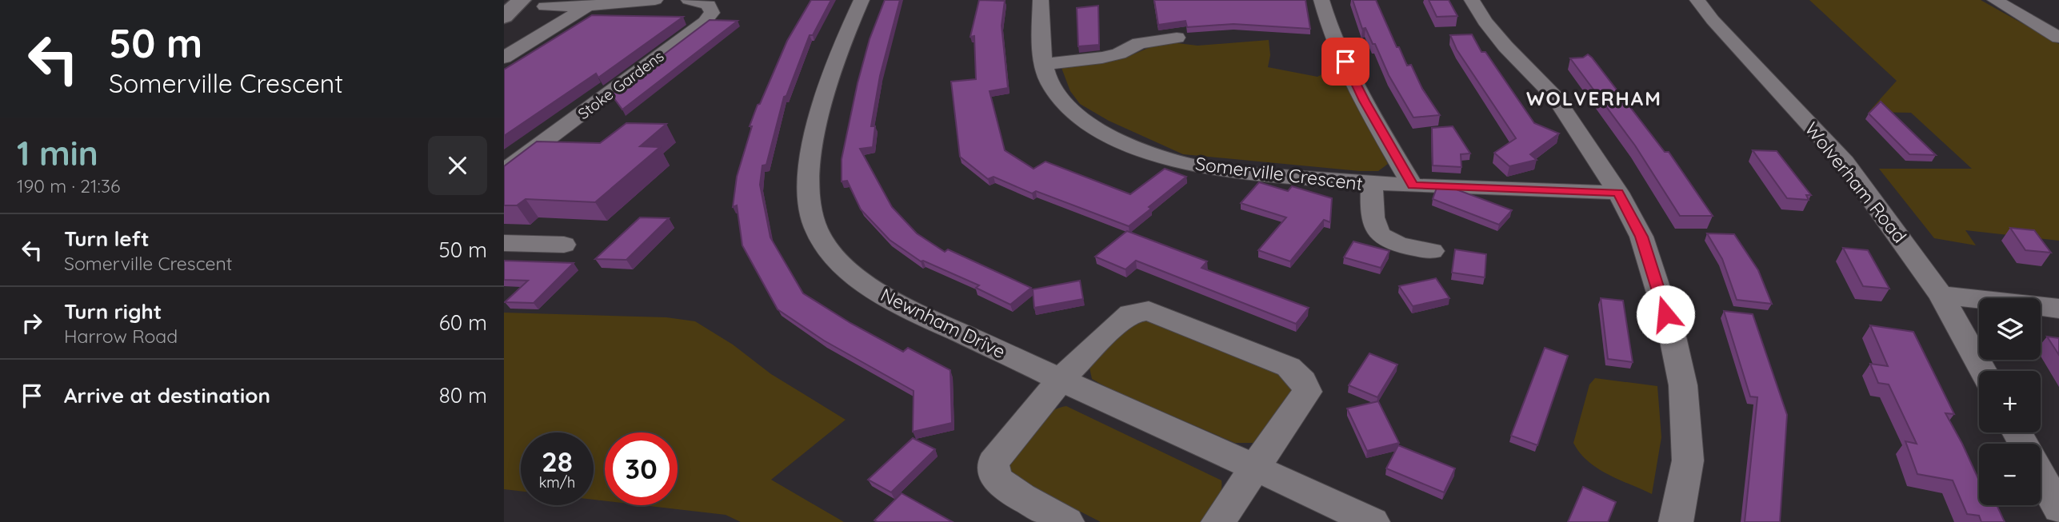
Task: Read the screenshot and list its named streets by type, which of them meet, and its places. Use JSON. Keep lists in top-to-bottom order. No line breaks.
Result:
{"streets":{"street":["Stoke Gardens","Somerville Crescent","Wolverham Road","Newnham Drive"]},"districts":["WOLVERHAM"],"page":{"turn":["50 m","Somerville Crescent"],"heading":["1 min","190 m · 21:36"],"list":[{"name":"Turn left","note":"Somerville Crescent","value":"50 m"},{"name":"Turn right","note":"Harrow Road","value":"60 m"},{"name":"Arrive at destination","value":"80 m"}],"map_buttons":["+","−"],"speed":"28 km/h","limit":"30"}}
